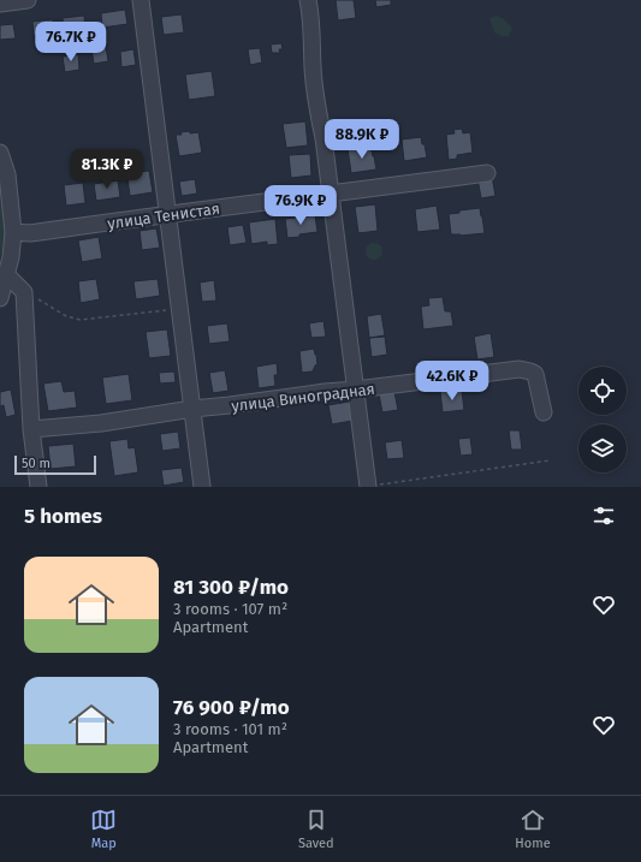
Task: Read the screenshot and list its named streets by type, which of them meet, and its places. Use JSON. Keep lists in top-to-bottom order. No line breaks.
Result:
{"streets":{"street":["улица Тенистая","улица Виноградная"]},"scale_bar":"50 m","page":{"price":["76.7K ₽","88.9K ₽","81.3K ₽","76.9K ₽","42.6K ₽"],"scale":"50 m","heading":"5 homes","list":[{"name":"81 300 ₽/mo","note":"3 rooms · 107 m² · Apartment"},{"name":"76 900 ₽/mo","note":"3 rooms · 101 m² · Apartment"}],"tabs":["Map","Saved","Home"]}}
